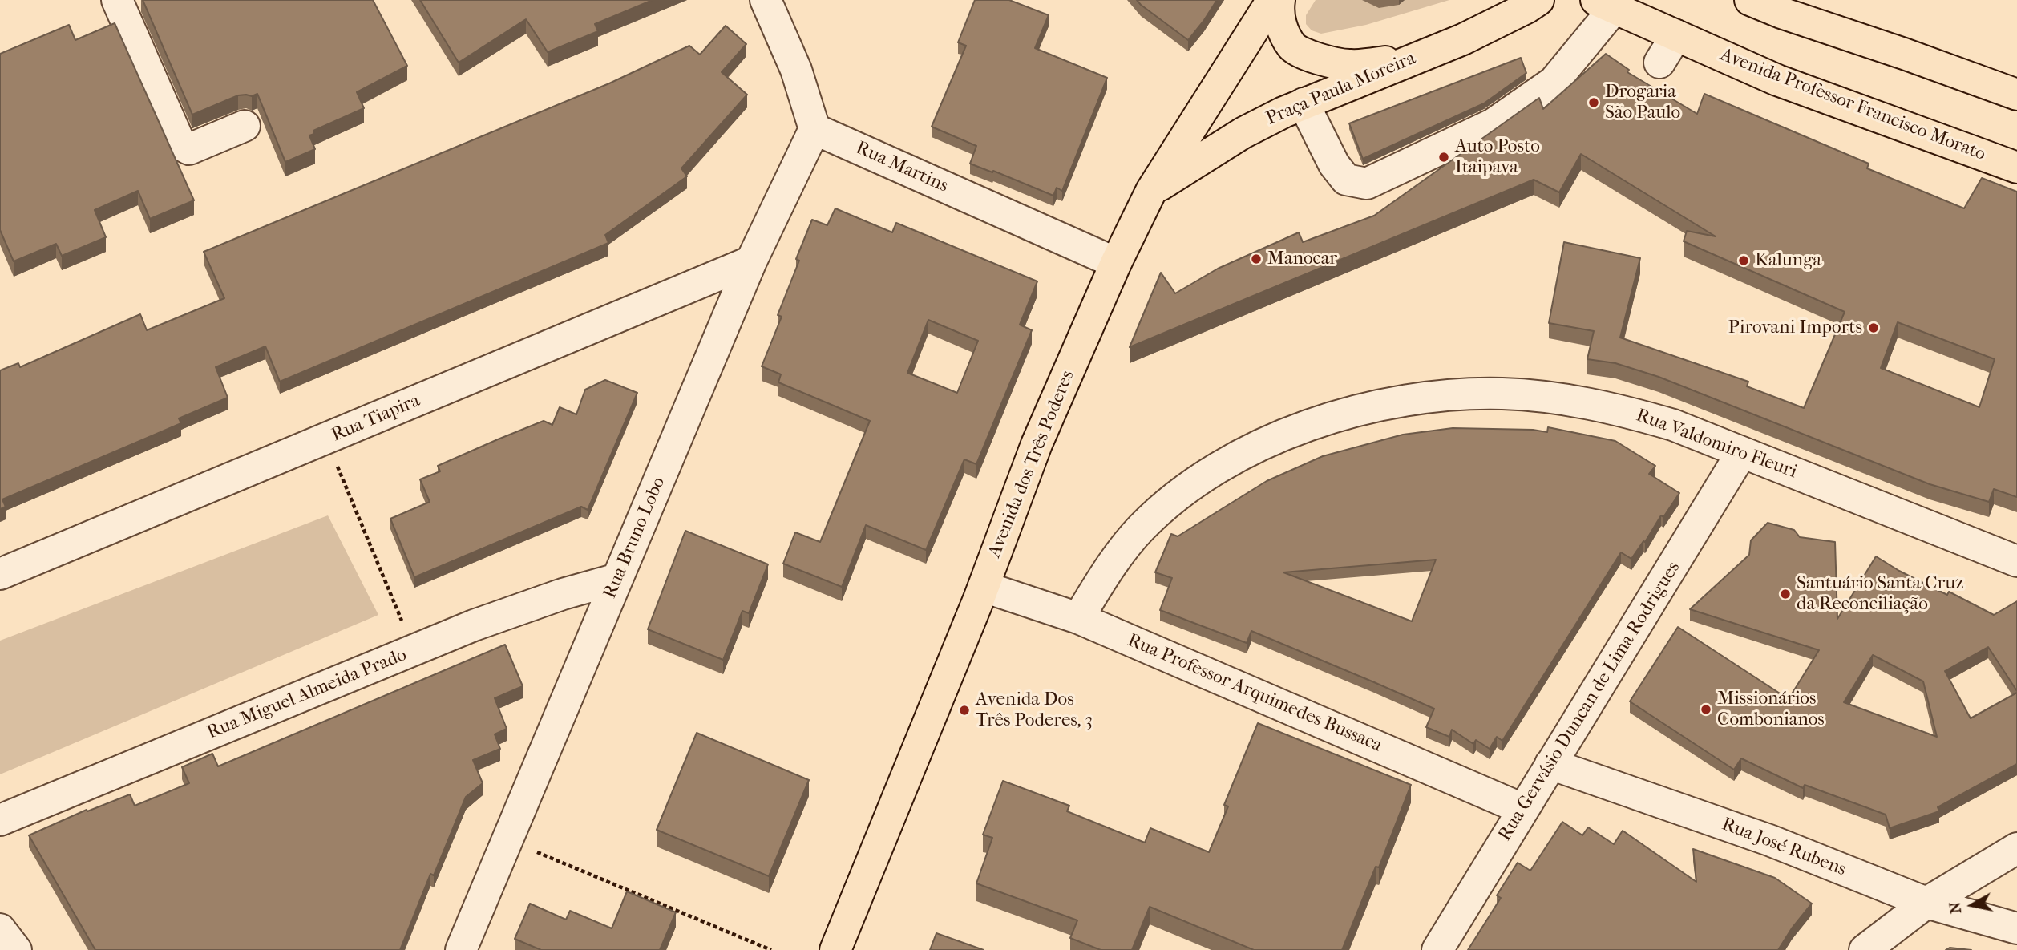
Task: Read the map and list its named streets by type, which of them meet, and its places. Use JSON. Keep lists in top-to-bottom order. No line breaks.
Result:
{"streets":{"main road":["Praça Paula Moreira","Avenida Professor Francisco Morato","Avenida dos Três Poderes"],"street":["Rua Martins","Rua Tiapira","Rua Valdomiro Fleuri","Rua Bruno Lobo","Rua Professor Arquimedes Bussaca","Rua Miguel Almeida Prado","Rua Gervásio Duncan de Lima Rodrigues","Rua José Rubens"]},"crossings":[["Praça Paula Moreira","Avenida dos Três Poderes"],["Rua Martins","Avenida dos Três Poderes"],["Rua Martins","Rua Bruno Lobo"],["Rua Tiapira","Rua Bruno Lobo"],["Rua Valdomiro Fleuri","Rua Professor Arquimedes Bussaca"],["Rua Valdomiro Fleuri","Rua Gervásio Duncan de Lima Rodrigues"],["Avenida dos Três Poderes","Rua Professor Arquimedes Bussaca"],["Rua Bruno Lobo","Rua Miguel Almeida Prado"],["Rua Professor Arquimedes Bussaca","Rua Gervásio Duncan de Lima Rodrigues"],["Rua Gervásio Duncan de Lima Rodrigues","Rua José Rubens"]],"places":["Drogaria São Paulo","Auto Posto Itaipava","Manocar","Kalunga","Pirovani Imports","Santuário Santa Cruz da Reconciliação","Missionários Combonianos","Avenida Dos Três Poderes, 3"],"north":"left"}
